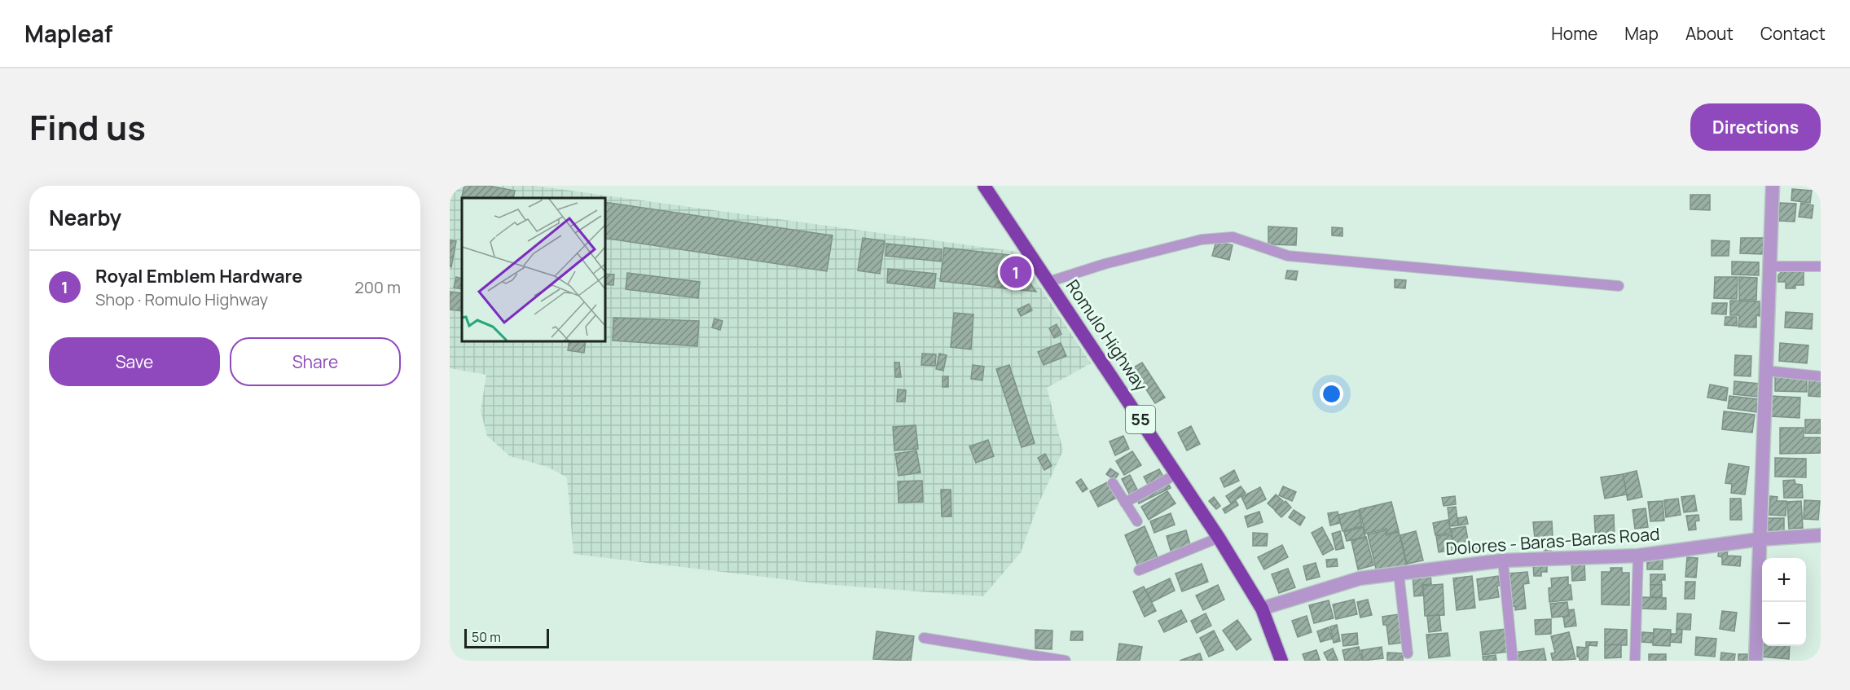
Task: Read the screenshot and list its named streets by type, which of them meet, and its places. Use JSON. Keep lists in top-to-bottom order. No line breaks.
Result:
{"streets":{"highway":["Romulo Highway","55"],"street":["Dolores - Baras-Baras Road"]},"crossings":[["Romulo Highway","Dolores - Baras-Baras Road"]],"scale_bar":"50 m","page":{"header":"Mapleaf","nav":["Home","Map","About","Contact"],"title":"Find us","buttons":["Directions",["Save","Share"]],"heading":"Nearby","list":[{"mark":"1","name":"Royal Emblem Hardware","note":"Shop · Romulo Highway","value":"200 m"}],"pins":"1","map_buttons":["+","−"],"scale":"50 m"}}
